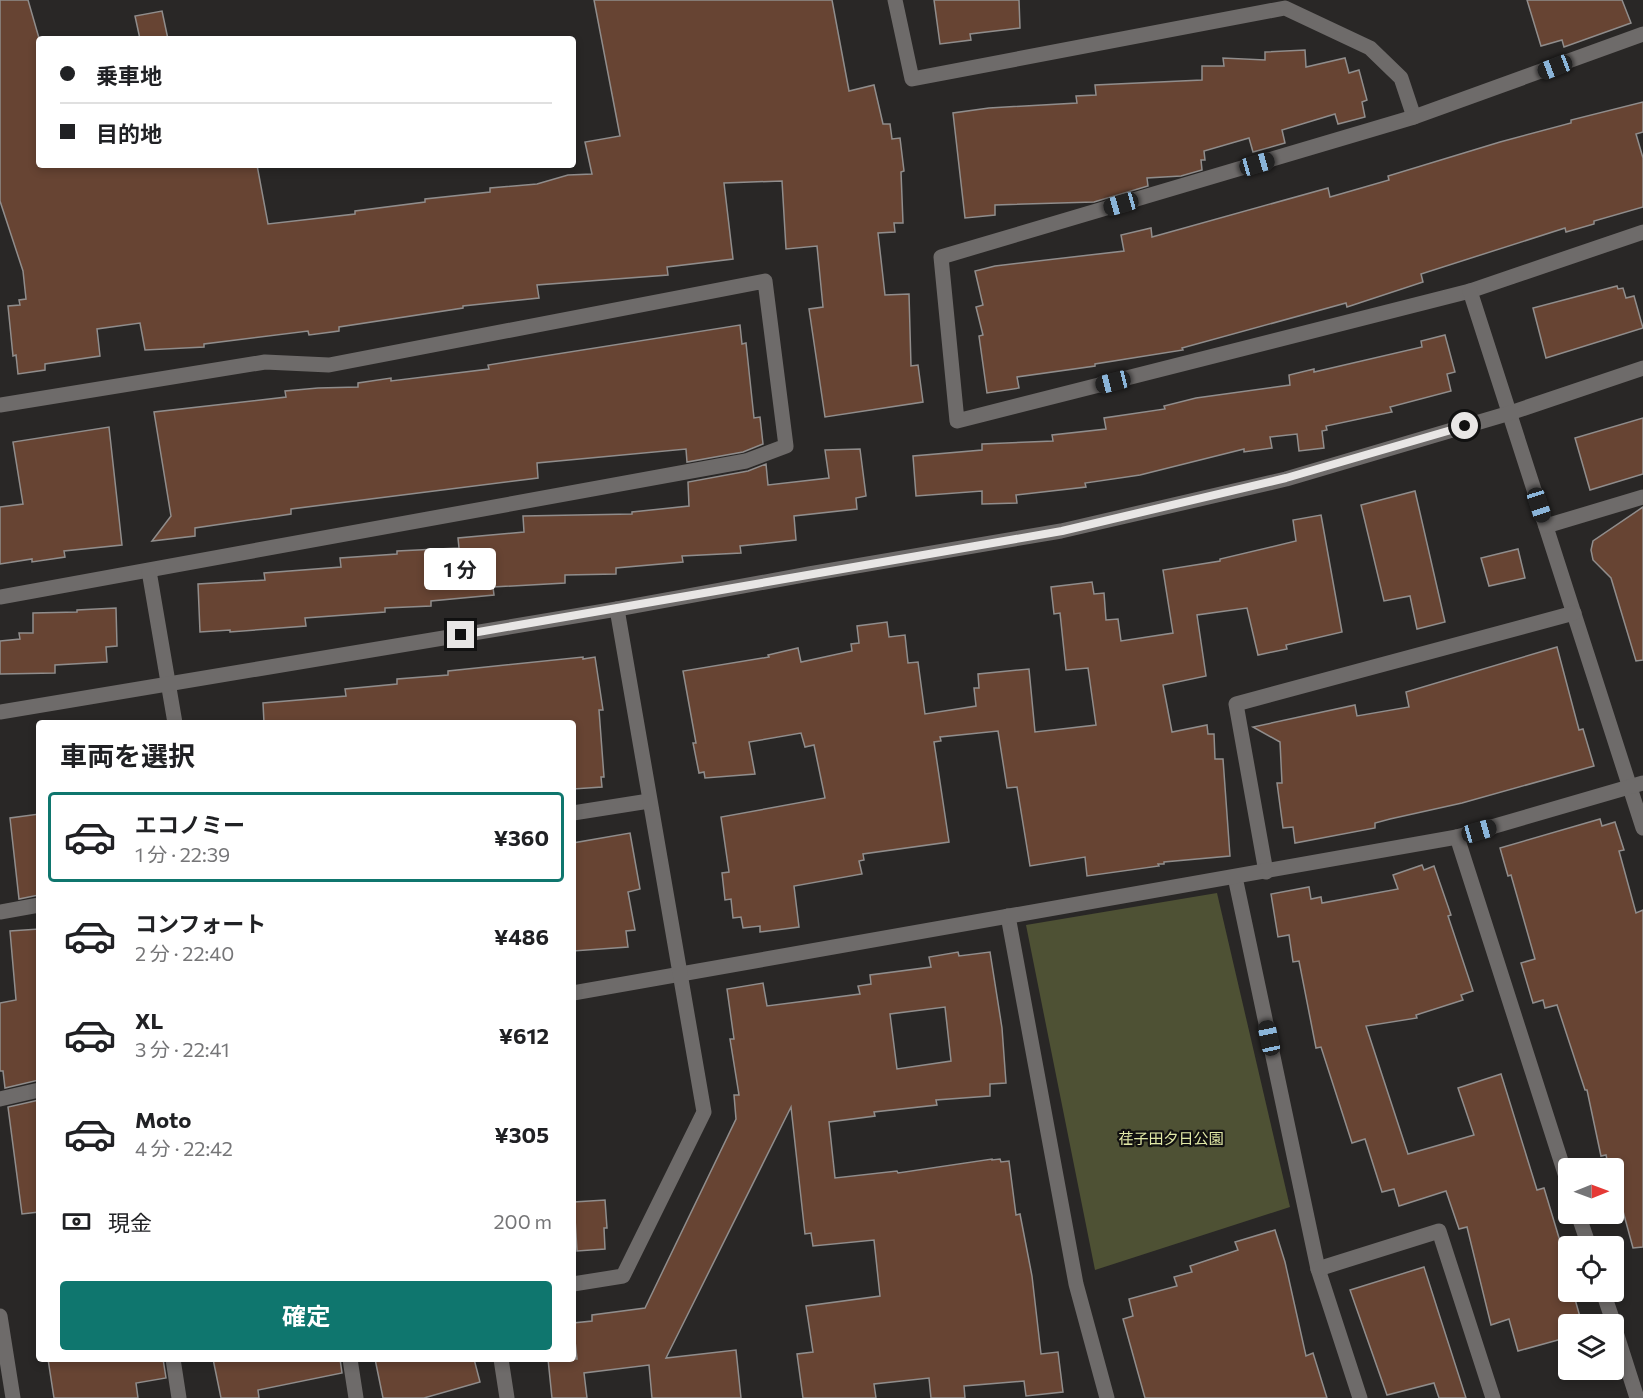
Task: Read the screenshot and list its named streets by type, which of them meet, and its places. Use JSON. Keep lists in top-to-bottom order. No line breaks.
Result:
{"parks":["荏子田夕日公園"],"north":"right","page":{"banner":["乗車地","目的地"],"bubble":"1 分","heading":"車両を選択","list":[{"name":"エコノミー","note":"1 分 · 22:39","value":"¥360"},{"name":"コンフォート","note":"2 分 · 22:40","value":"¥486"},{"name":"XL","note":"3 分 · 22:41","value":"¥612"},{"name":"Moto","note":"4 分 · 22:42","value":"¥305"}],"pay":["現金","200 m"],"buttons":"確定"}}
